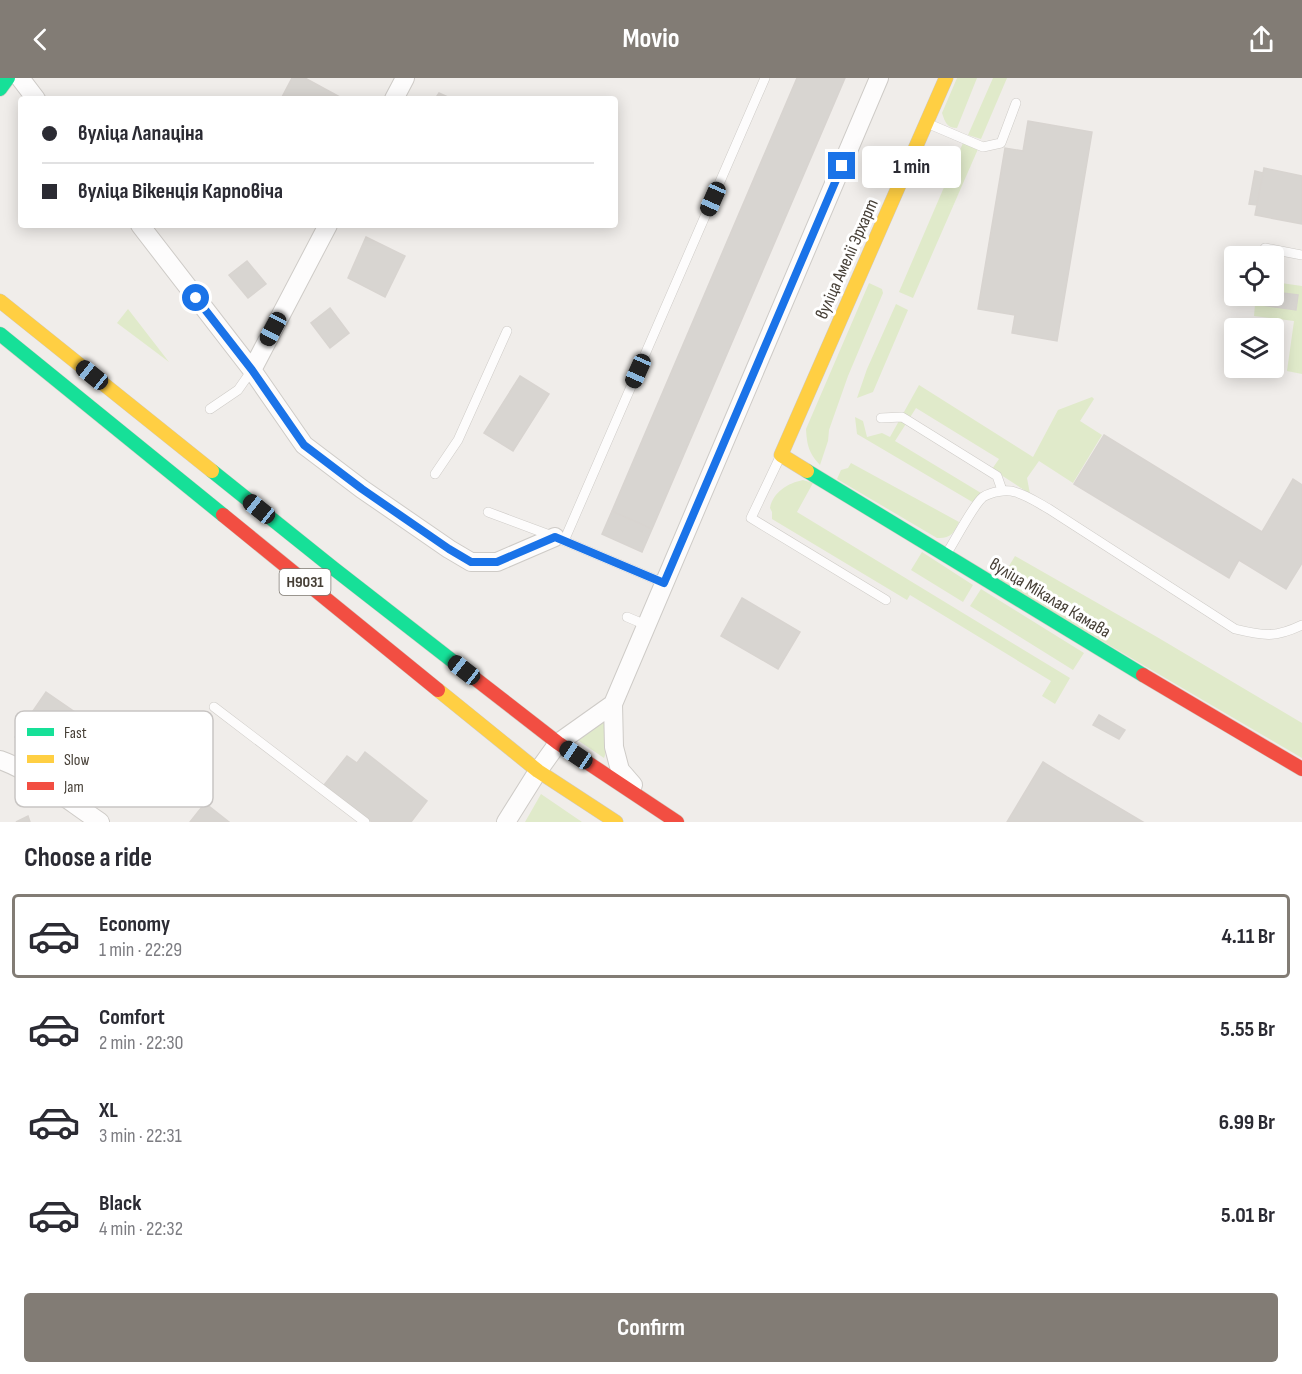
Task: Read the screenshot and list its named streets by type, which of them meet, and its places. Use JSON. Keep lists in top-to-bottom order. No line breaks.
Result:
{"streets":{"main road":["вуліца Амеліі Эрхарт","Н9031","вуліца Мікалая Камава"]},"crossings":[["вуліца Амеліі Эрхарт","вуліца Мікалая Камава"]],"legend":["Fast","Slow","Jam"],"page":{"header":"Movio","banner":["вуліца Лапаціна","вуліца Вікенція Карповіча"],"bubble":"1 min","heading":"Choose a ride","list":[{"name":"Economy","note":"1 min · 22:29","value":"4.11 Br"},{"name":"Comfort","note":"2 min · 22:30","value":"5.55 Br"},{"name":"XL","note":"3 min · 22:31","value":"6.99 Br"},{"name":"Black","note":"4 min · 22:32","value":"5.01 Br"}],"buttons":"Confirm"}}
